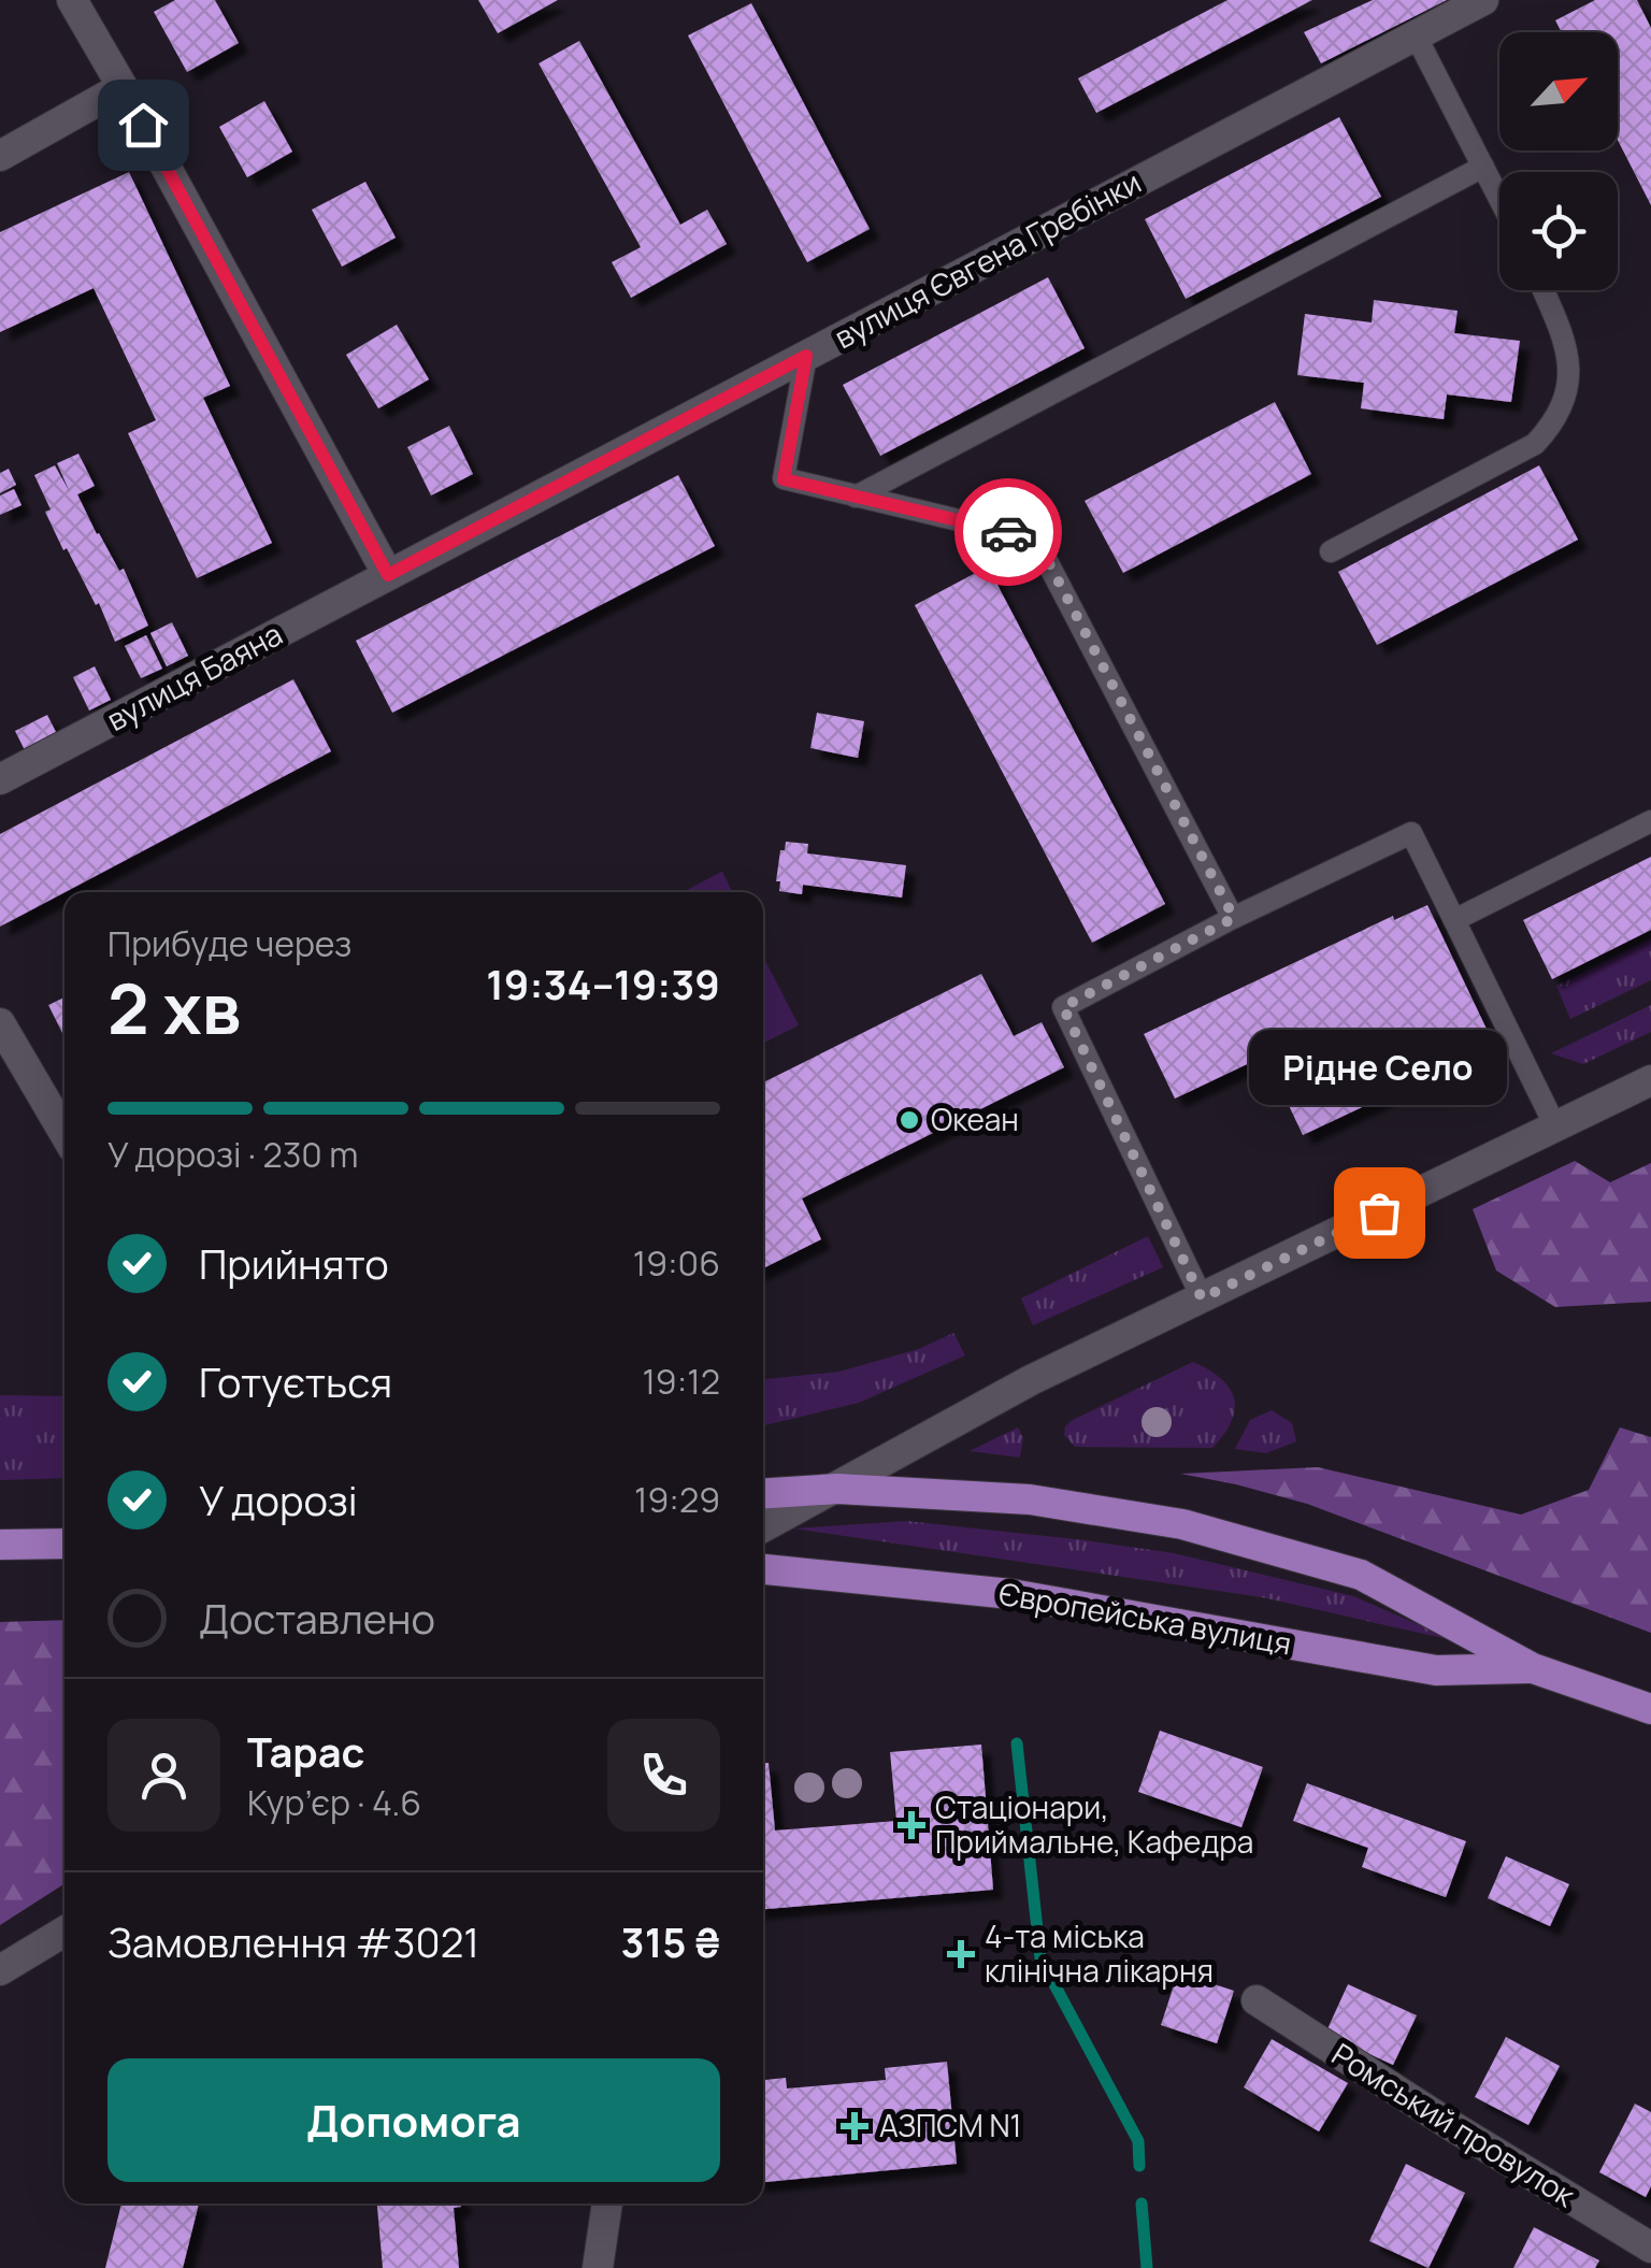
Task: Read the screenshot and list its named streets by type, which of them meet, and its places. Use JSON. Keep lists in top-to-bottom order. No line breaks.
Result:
{"streets":{"main road":["Європейська вулиця"],"street":["вулиця Євгена Гребінки","вулиця Баяна","Ромський провулок"]},"crossings":[["вулиця Євгена Гребінки","вулиця Баяна"]],"places":{"other":["Океан","Рідне Село"],"health":["Стаціонари, Приймальне, Кафедра","4-та міська клінічна лікарня","АЗПСМ N1"]},"north":"top right","page":{"heading":["2 хв","Прибуде через","19:34–19:39"],"panel":["Тарас","Кур’єр · 4.6","Замовлення #3021","315 ₴"],"bubble":"Рідне Село","bar":"У дорозі · 230 m","list":[["Прийнято","19:06"],["Готується","19:12"],["У дорозі","19:29"],"Доставлено"],"buttons":"Допомога"}}
